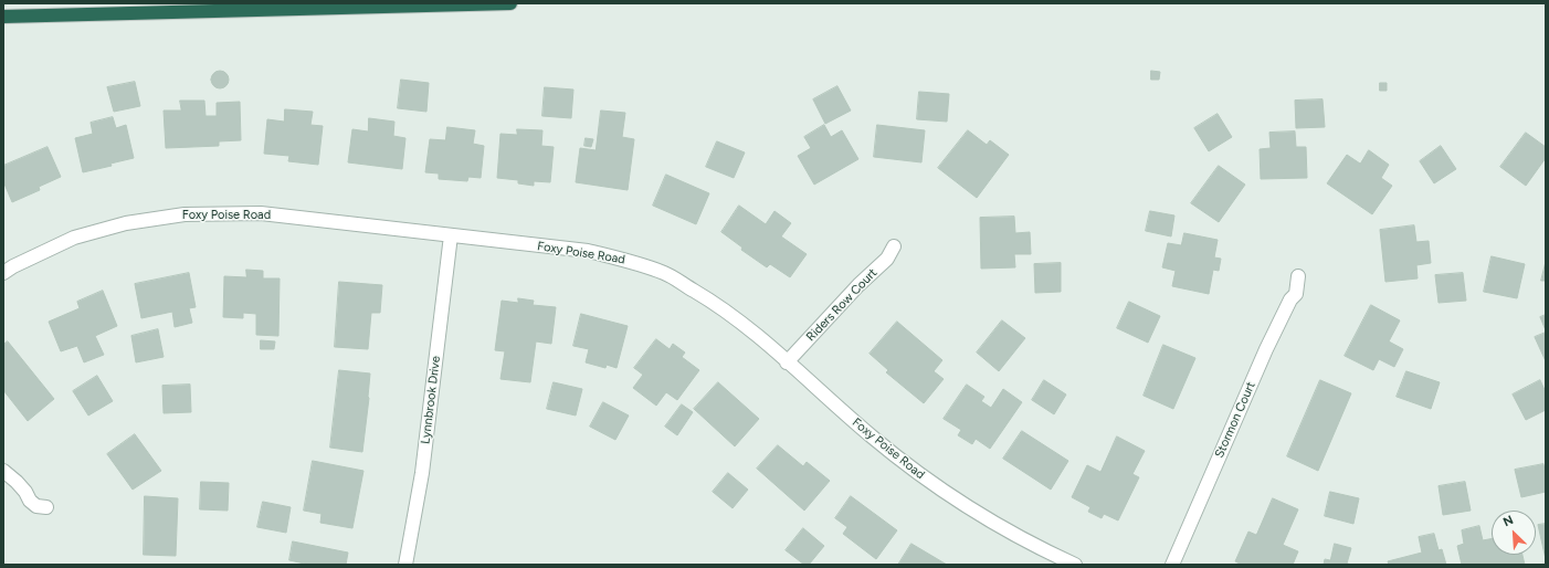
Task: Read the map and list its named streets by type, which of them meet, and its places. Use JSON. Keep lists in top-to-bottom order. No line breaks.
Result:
{"streets":{"street":["Foxy Poise Road","Riders Row Court","Lynnbrook Drive","Stormon Court"]},"crossings":[["Foxy Poise Road","Riders Row Court"],["Foxy Poise Road","Lynnbrook Drive"]],"north":"top left"}
